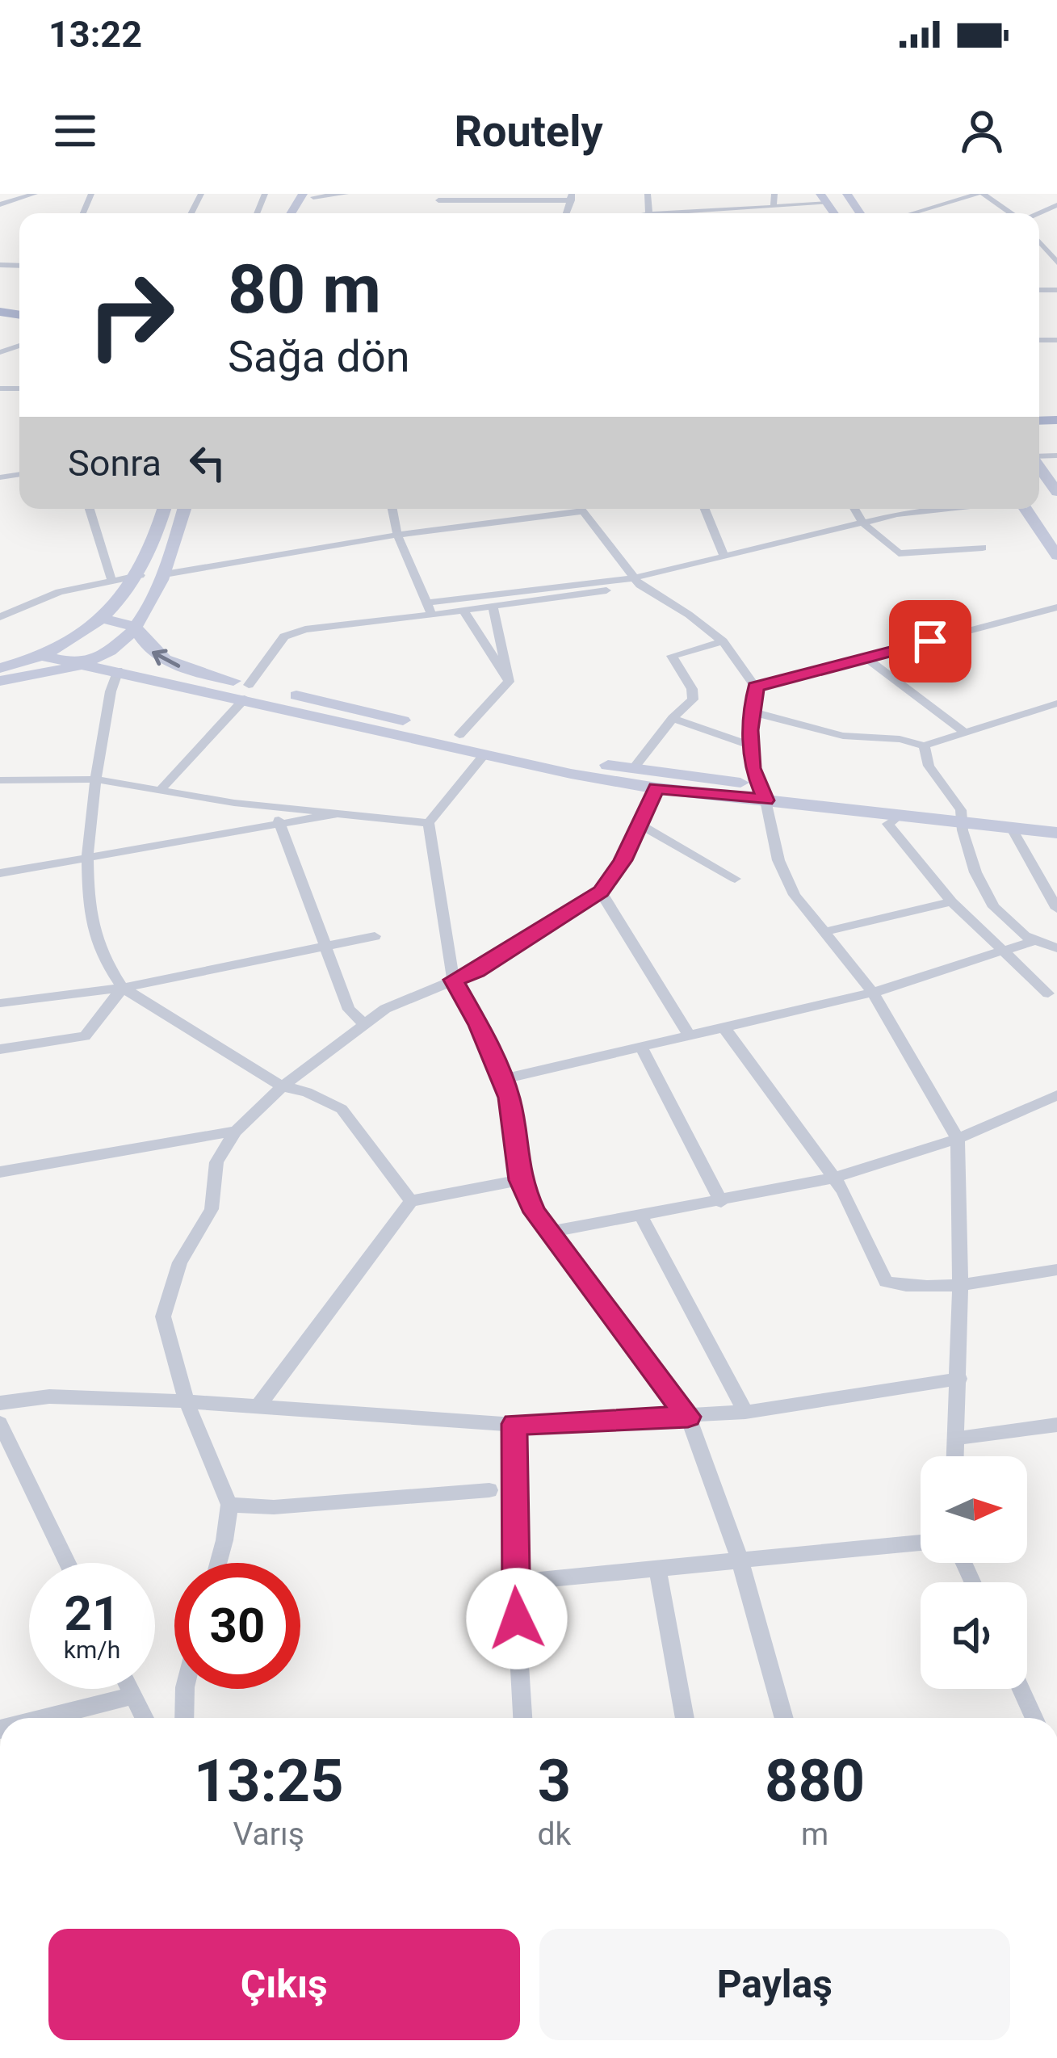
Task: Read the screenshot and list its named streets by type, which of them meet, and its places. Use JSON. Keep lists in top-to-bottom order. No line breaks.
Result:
{"north":"right","page":{"status":"13:22","header":"Routely","turn":["80 m","Sağa dön"],"then":"Sonra","speed":"21 km/h","limit":"30","eta":["13:25","Varış","3","dk","880","m"],"buttons":["Çıkış","Paylaş"]}}
